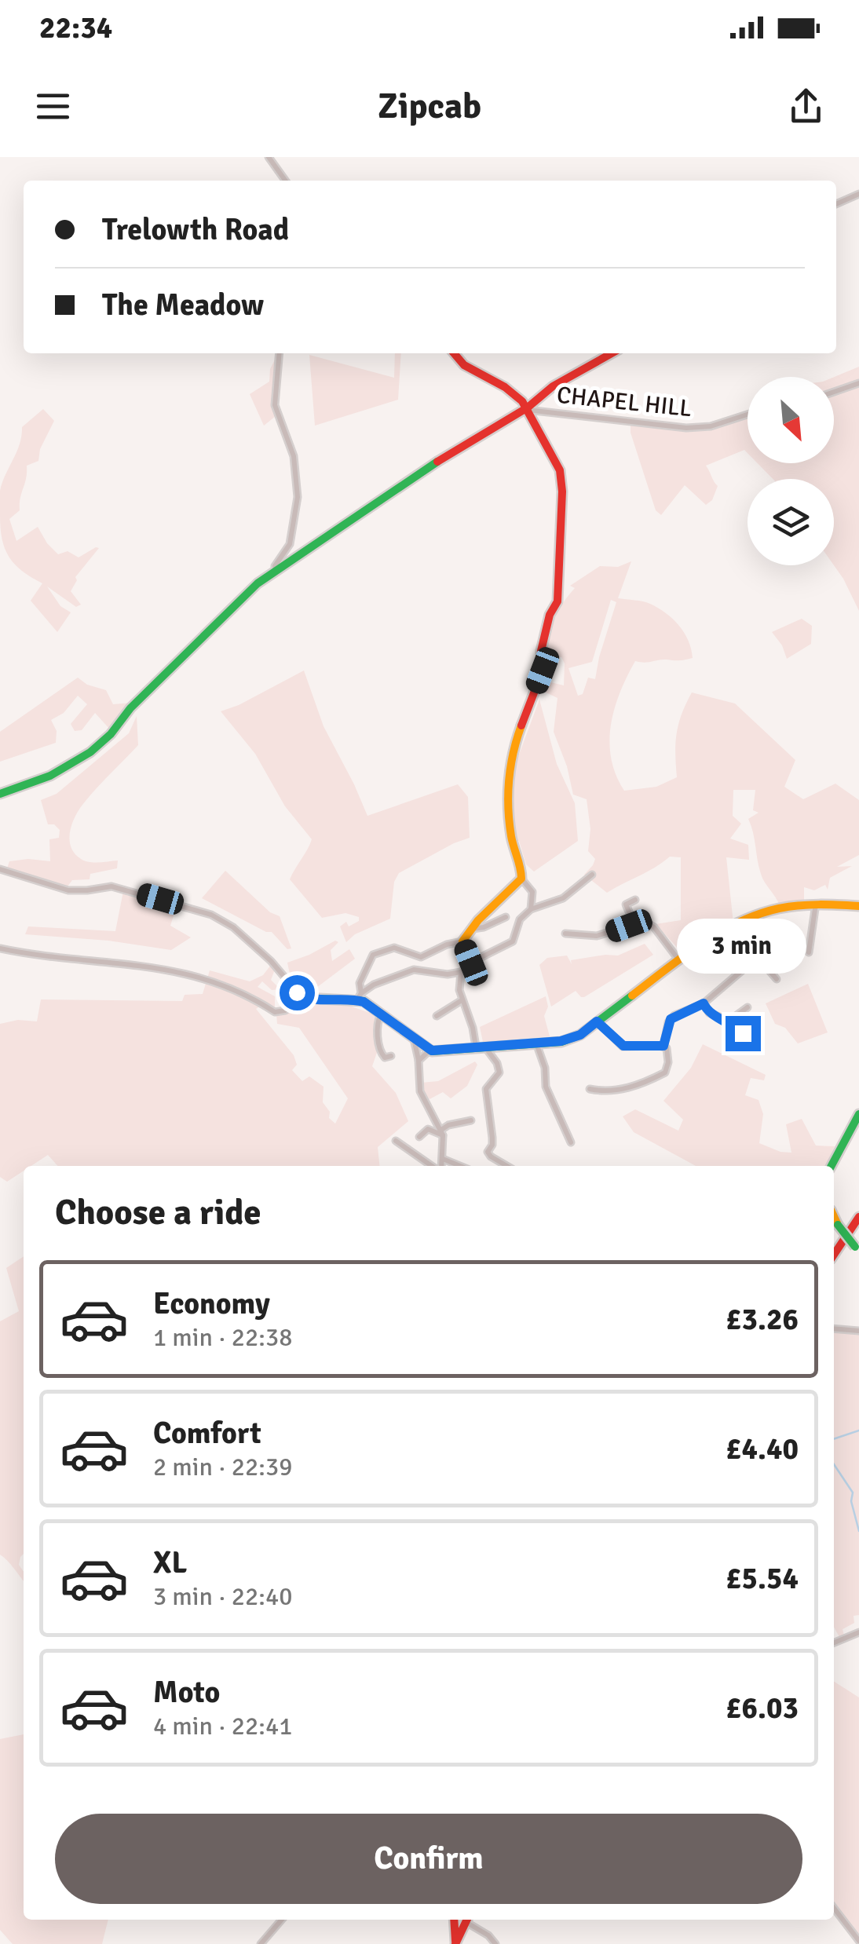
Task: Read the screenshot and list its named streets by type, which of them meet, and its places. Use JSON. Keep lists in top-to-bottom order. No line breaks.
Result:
{"streets":{"street":["CHAPEL HILL"]},"north":"bottom right","page":{"status":"22:34","header":"Zipcab","banner":["Trelowth Road","The Meadow"],"bubble":"3 min","heading":"Choose a ride","list":[{"name":"Economy","note":"1 min · 22:38","value":"£3.26"},{"name":"Comfort","note":"2 min · 22:39","value":"£4.40"},{"name":"XL","note":"3 min · 22:40","value":"£5.54"},{"name":"Moto","note":"4 min · 22:41","value":"£6.03"}],"buttons":"Confirm"}}
